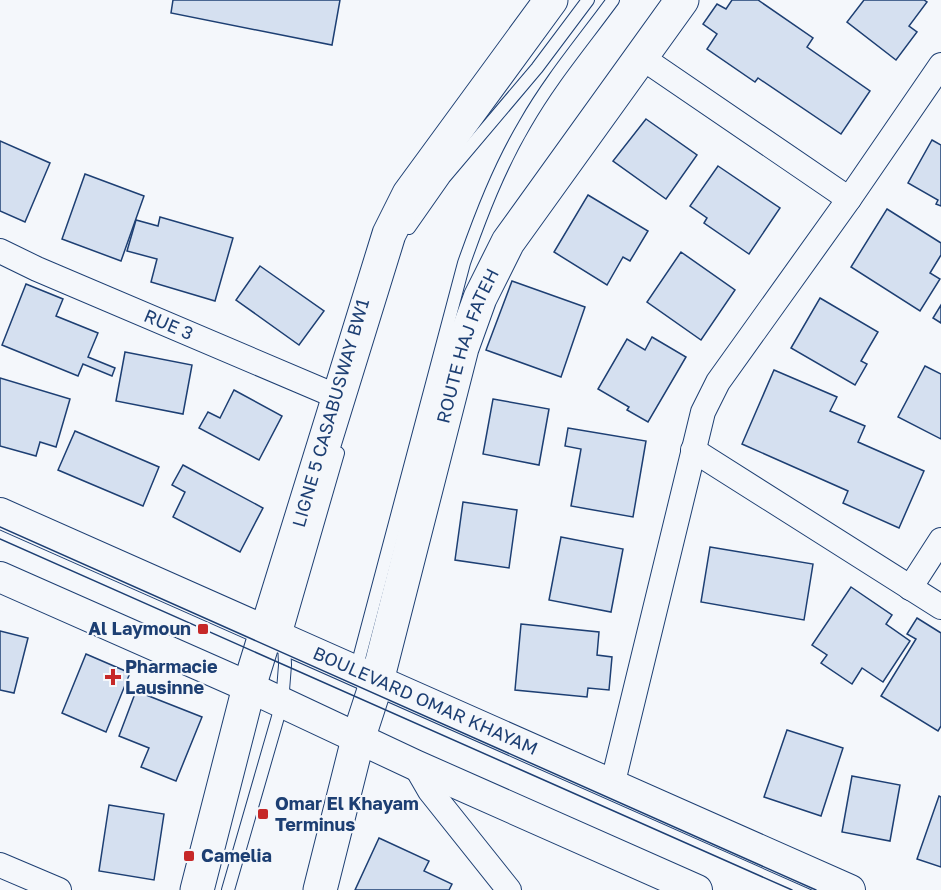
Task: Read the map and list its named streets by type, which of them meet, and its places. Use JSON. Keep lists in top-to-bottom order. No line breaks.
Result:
{"streets":{"main road":["ROUTE HAJ FATEH"],"street":["RUE 3","BOULEVARD OMAR KHAYAM"],"lane":["LIGNE 5 CASABUSWAY BW1"]},"crossings":[["ROUTE HAJ FATEH","BOULEVARD OMAR KHAYAM"],["LIGNE 5 CASABUSWAY BW1","BOULEVARD OMAR KHAYAM"]],"places":{"transit":["Al Laymoun","Omar El Khayam Terminus","Camelia"],"health":["Pharmacie Lausinne"]}}
